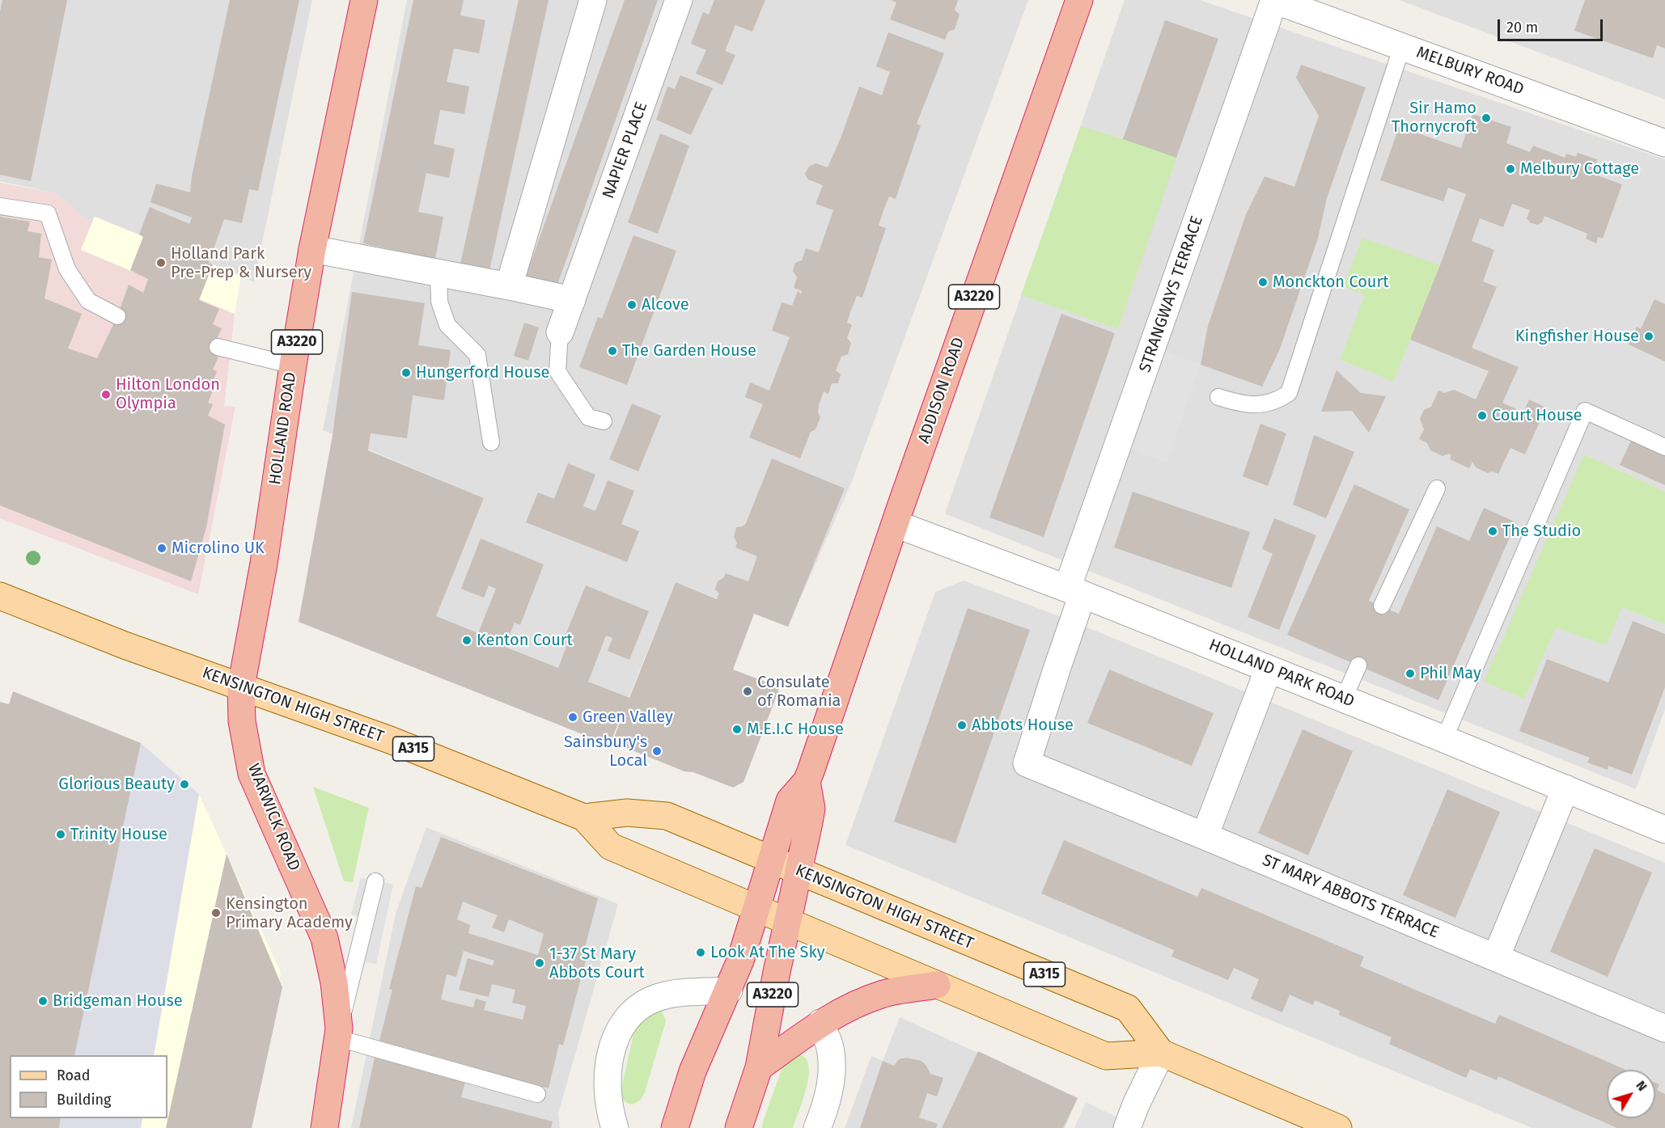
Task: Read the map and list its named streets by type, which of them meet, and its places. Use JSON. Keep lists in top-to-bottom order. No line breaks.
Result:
{"streets":{"highway":["A3220","ADDISON ROAD","HOLLAND ROAD","WARWICK ROAD"],"main road":["KENSINGTON HIGH STREET","A315"],"street":["MELBURY ROAD","NAPIER PLACE","STRANGWAYS TERRACE","HOLLAND PARK ROAD","ST MARY ABBOTS TERRACE"]},"crossings":[["MELBURY ROAD","STRANGWAYS TERRACE"],["STRANGWAYS TERRACE","HOLLAND PARK ROAD"],["STRANGWAYS TERRACE","ST MARY ABBOTS TERRACE"],["A3220","ADDISON ROAD"],["A3220","KENSINGTON HIGH STREET"],["ADDISON ROAD","HOLLAND PARK ROAD"],["ADDISON ROAD","KENSINGTON HIGH STREET"],["HOLLAND ROAD","KENSINGTON HIGH STREET"],["HOLLAND ROAD","WARWICK ROAD"],["HOLLAND PARK ROAD","ST MARY ABBOTS TERRACE"],["KENSINGTON HIGH STREET","WARWICK ROAD"]],"places":["Sir Hamo Thornycroft","Melbury Cottage","Holland Park Pre-Prep & Nursery","Monckton Court","Alcove","Kingfisher House","The Garden House","Hungerford House","Hilton London Olympia","Court House","The Studio","Microlino UK","Kenton Court","Phil May","Consulate of Romania","Green Valley","Abbots House","M.E.I.C House","Sainsbury's Local","Glorious Beauty","Trinity House","Kensington Primary Academy","Look At The Sky","1-37 St Mary Abbots Court","Bridgeman House"],"legend":["Road","Building"],"scale_bar":"20 m","north":"top right"}
